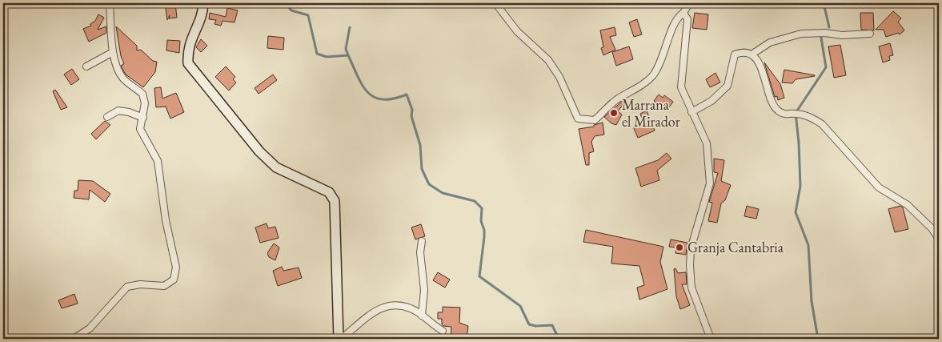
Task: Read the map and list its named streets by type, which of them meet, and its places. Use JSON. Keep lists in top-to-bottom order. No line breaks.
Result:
{"places":["Marrana el Mirador","Granja Cantabria"]}
